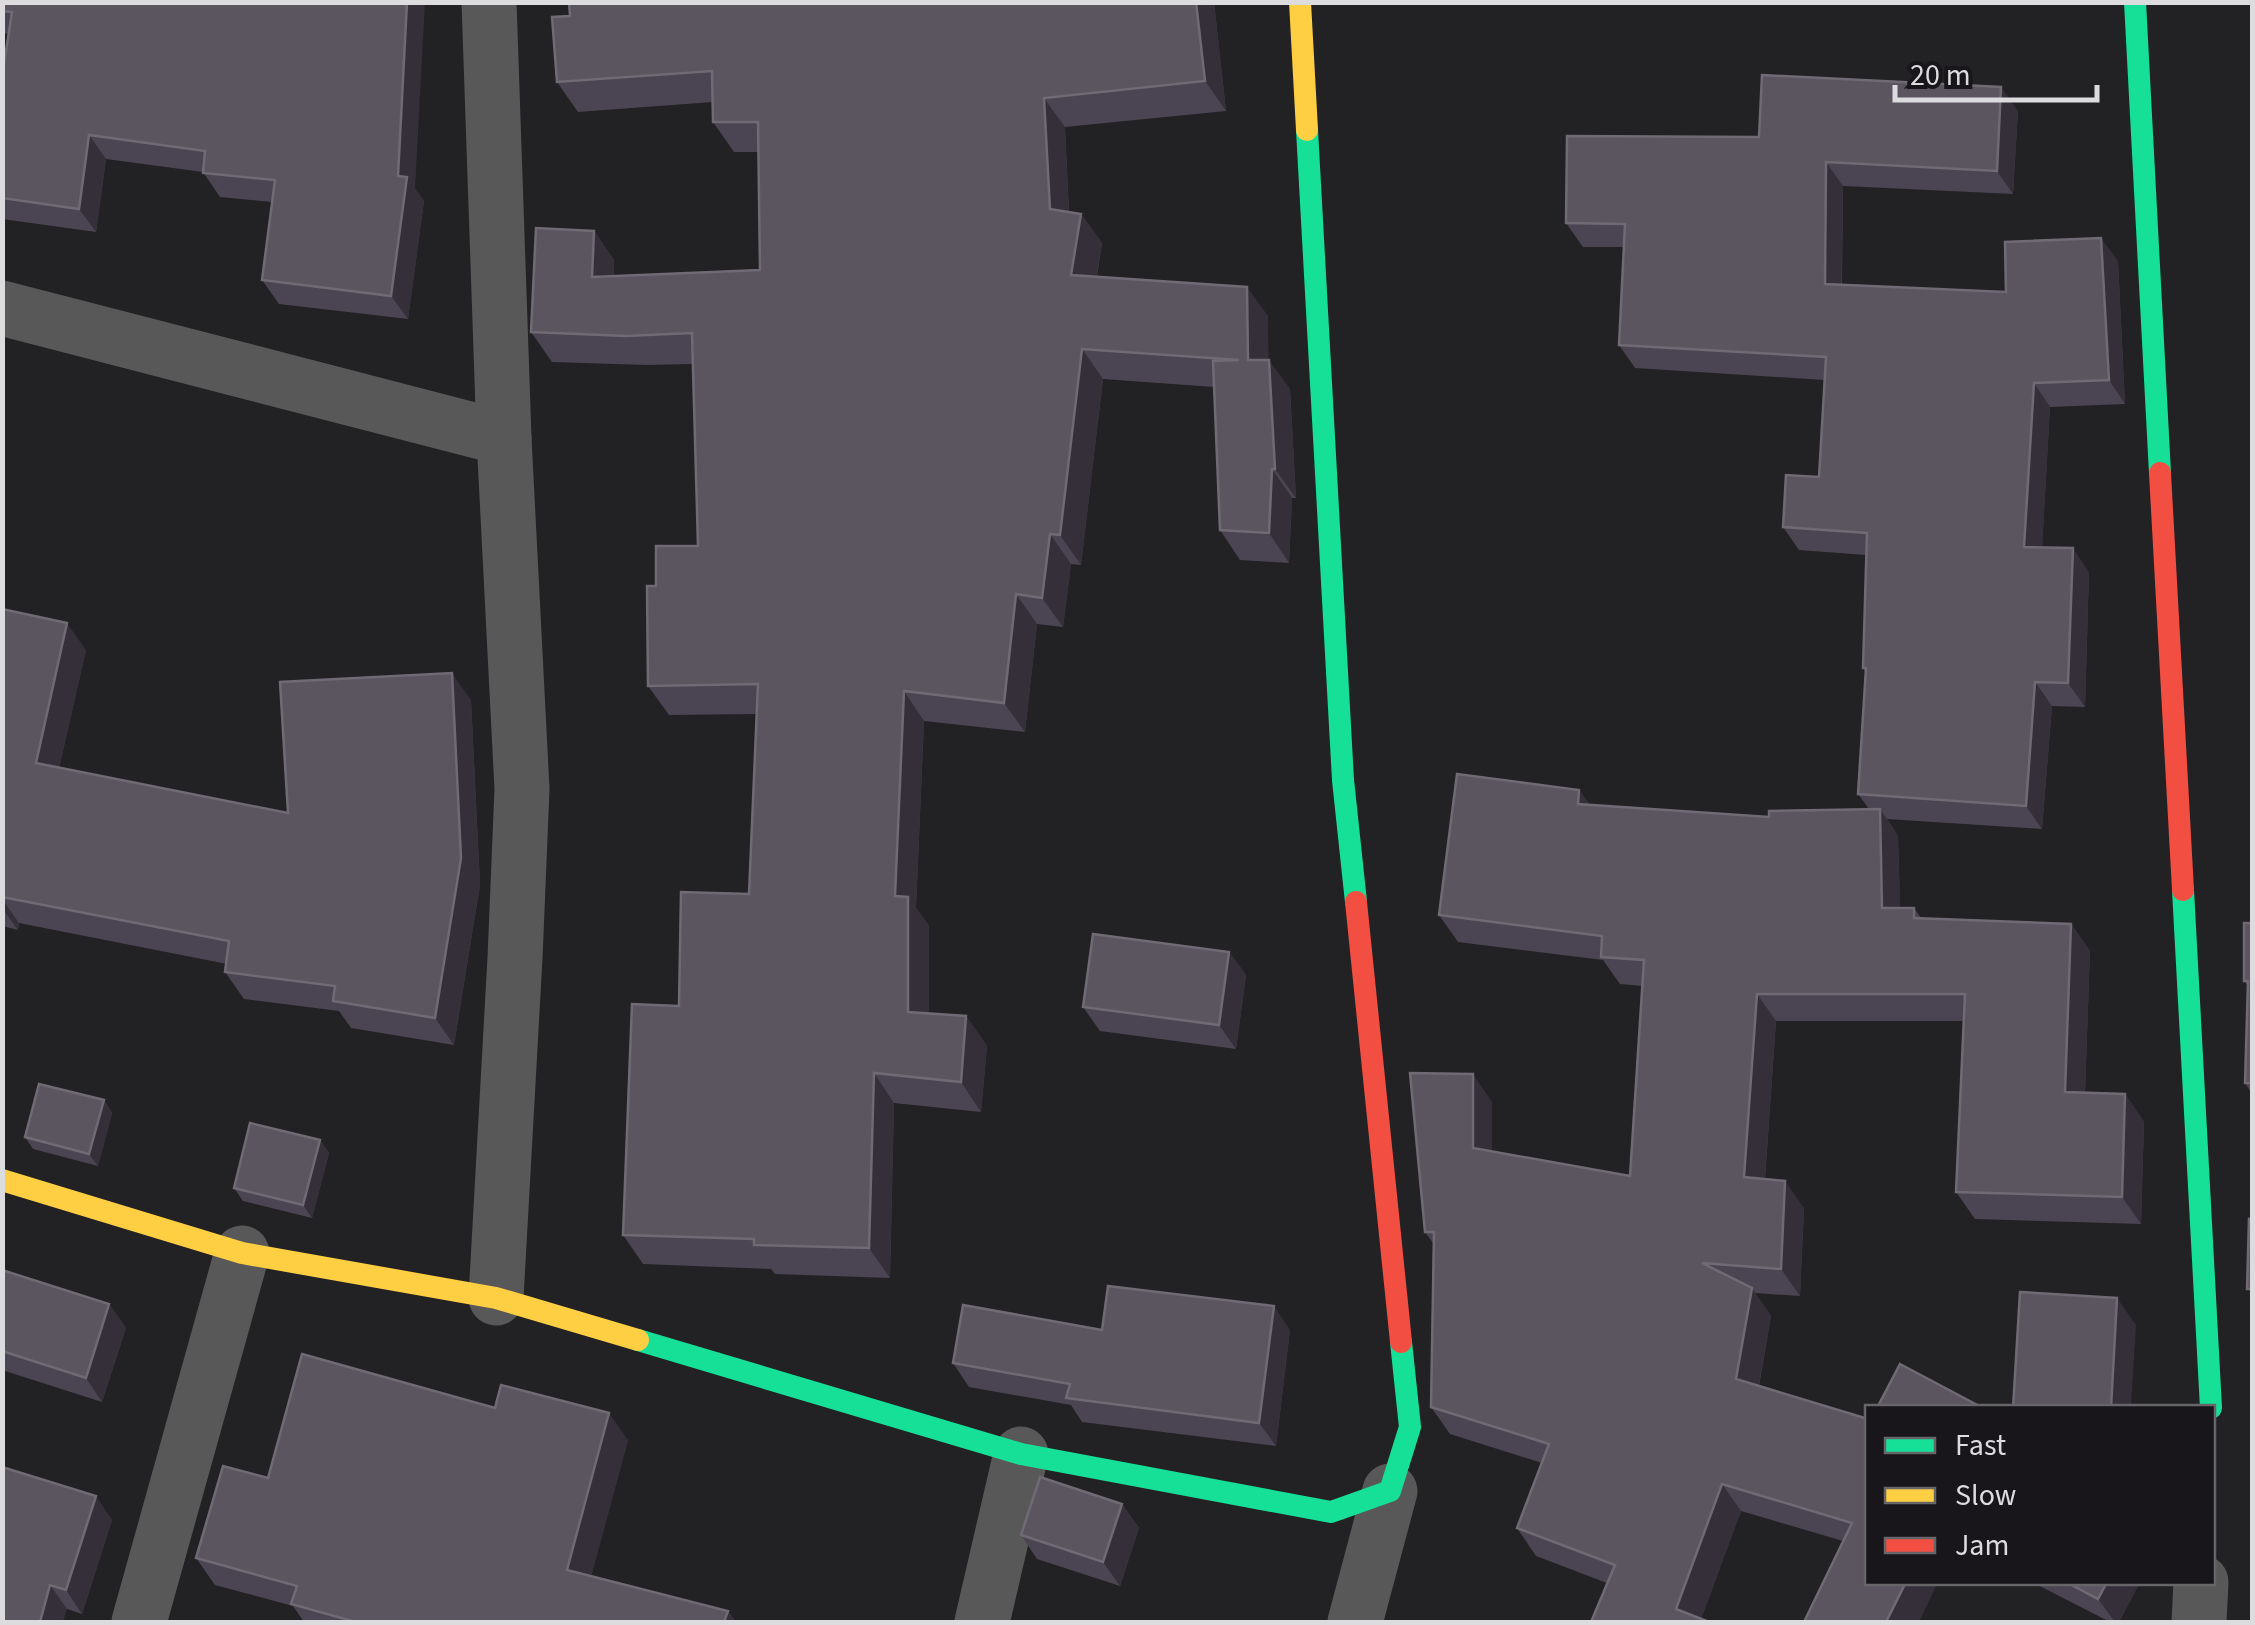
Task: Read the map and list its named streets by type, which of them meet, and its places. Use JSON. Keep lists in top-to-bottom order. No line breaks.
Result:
{"legend":["Fast","Slow","Jam"],"scale_bar":"20 m"}
